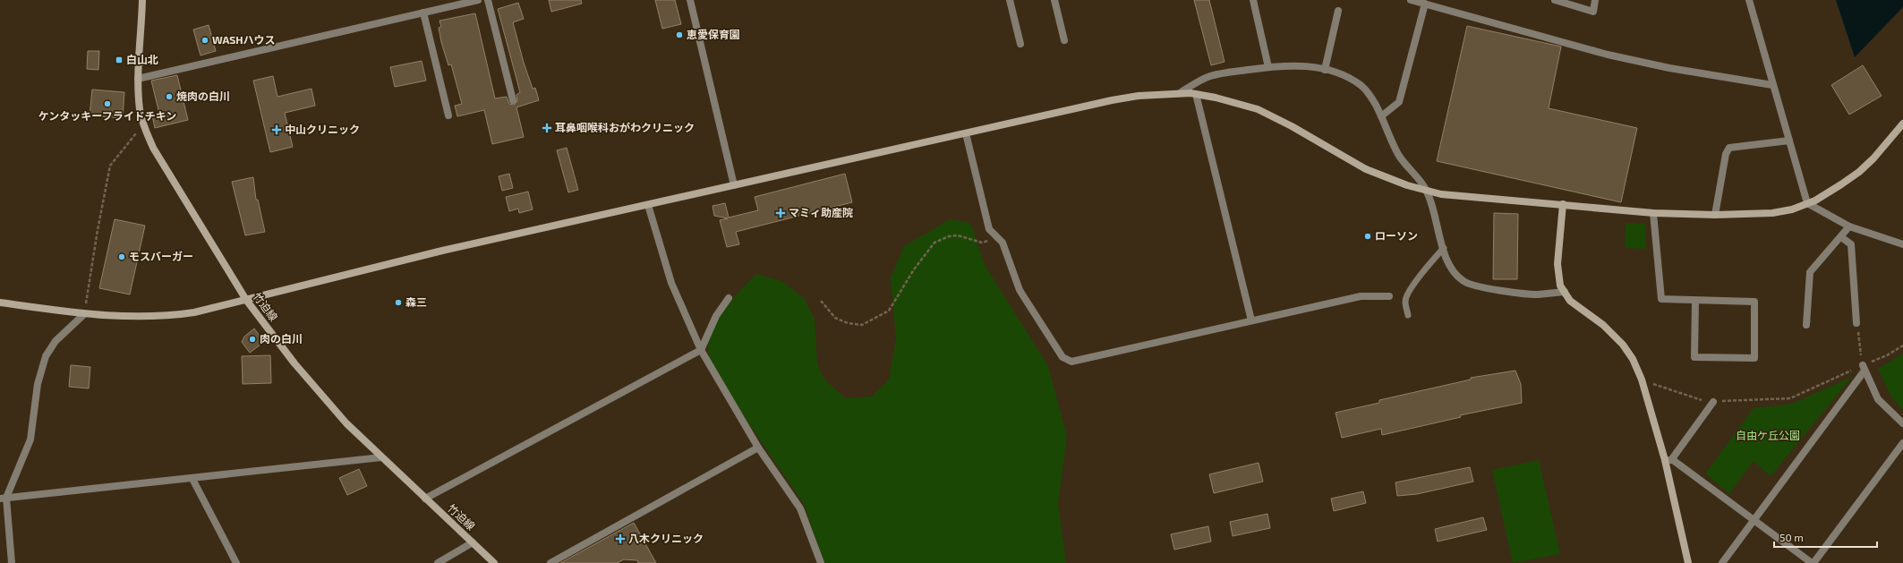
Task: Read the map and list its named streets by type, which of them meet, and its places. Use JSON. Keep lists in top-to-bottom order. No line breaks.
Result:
{"streets":{"street":["竹迫線"]},"parks":["自由ケ丘公園"],"places":{"other":["恵愛保育園","WASHハウス","焼肉の白川","ケンタッキーフライドチキン","ローソン","モスバーガー","森三","肉の白川"],"transit":["白山北"],"health":["耳鼻咽喉科おがわクリニック","中山クリニック","マミィ助産院","八木クリニック"]},"scale_bar":"50 m"}
